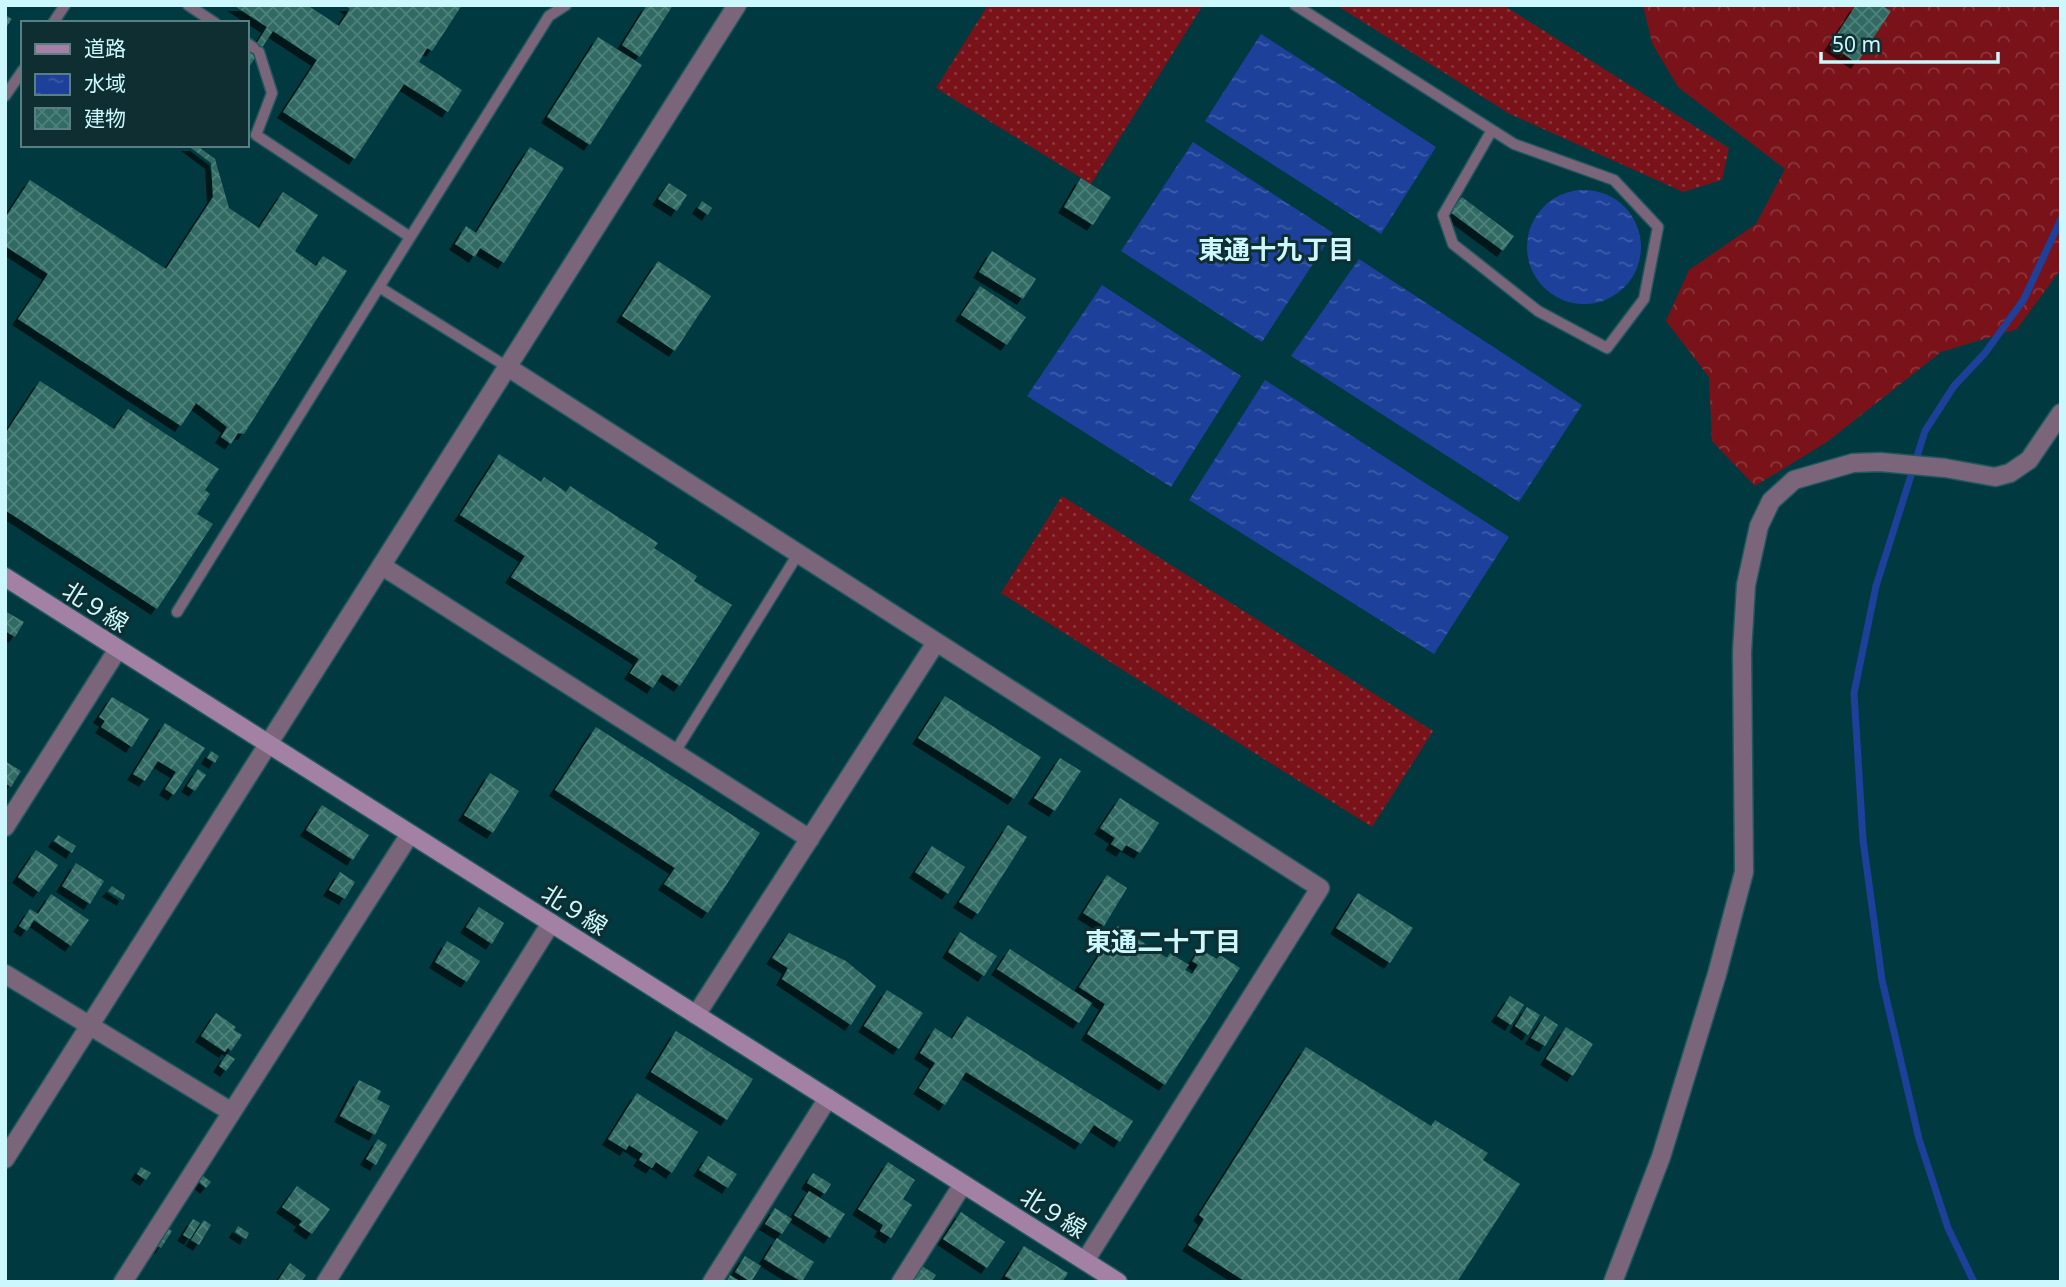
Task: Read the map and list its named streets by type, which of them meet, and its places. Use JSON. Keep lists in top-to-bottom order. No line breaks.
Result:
{"streets":{"street":["北９線"]},"districts":["東通十九丁目","東通二十丁目"],"legend":["道路","水域","建物"],"scale_bar":"50 m"}
